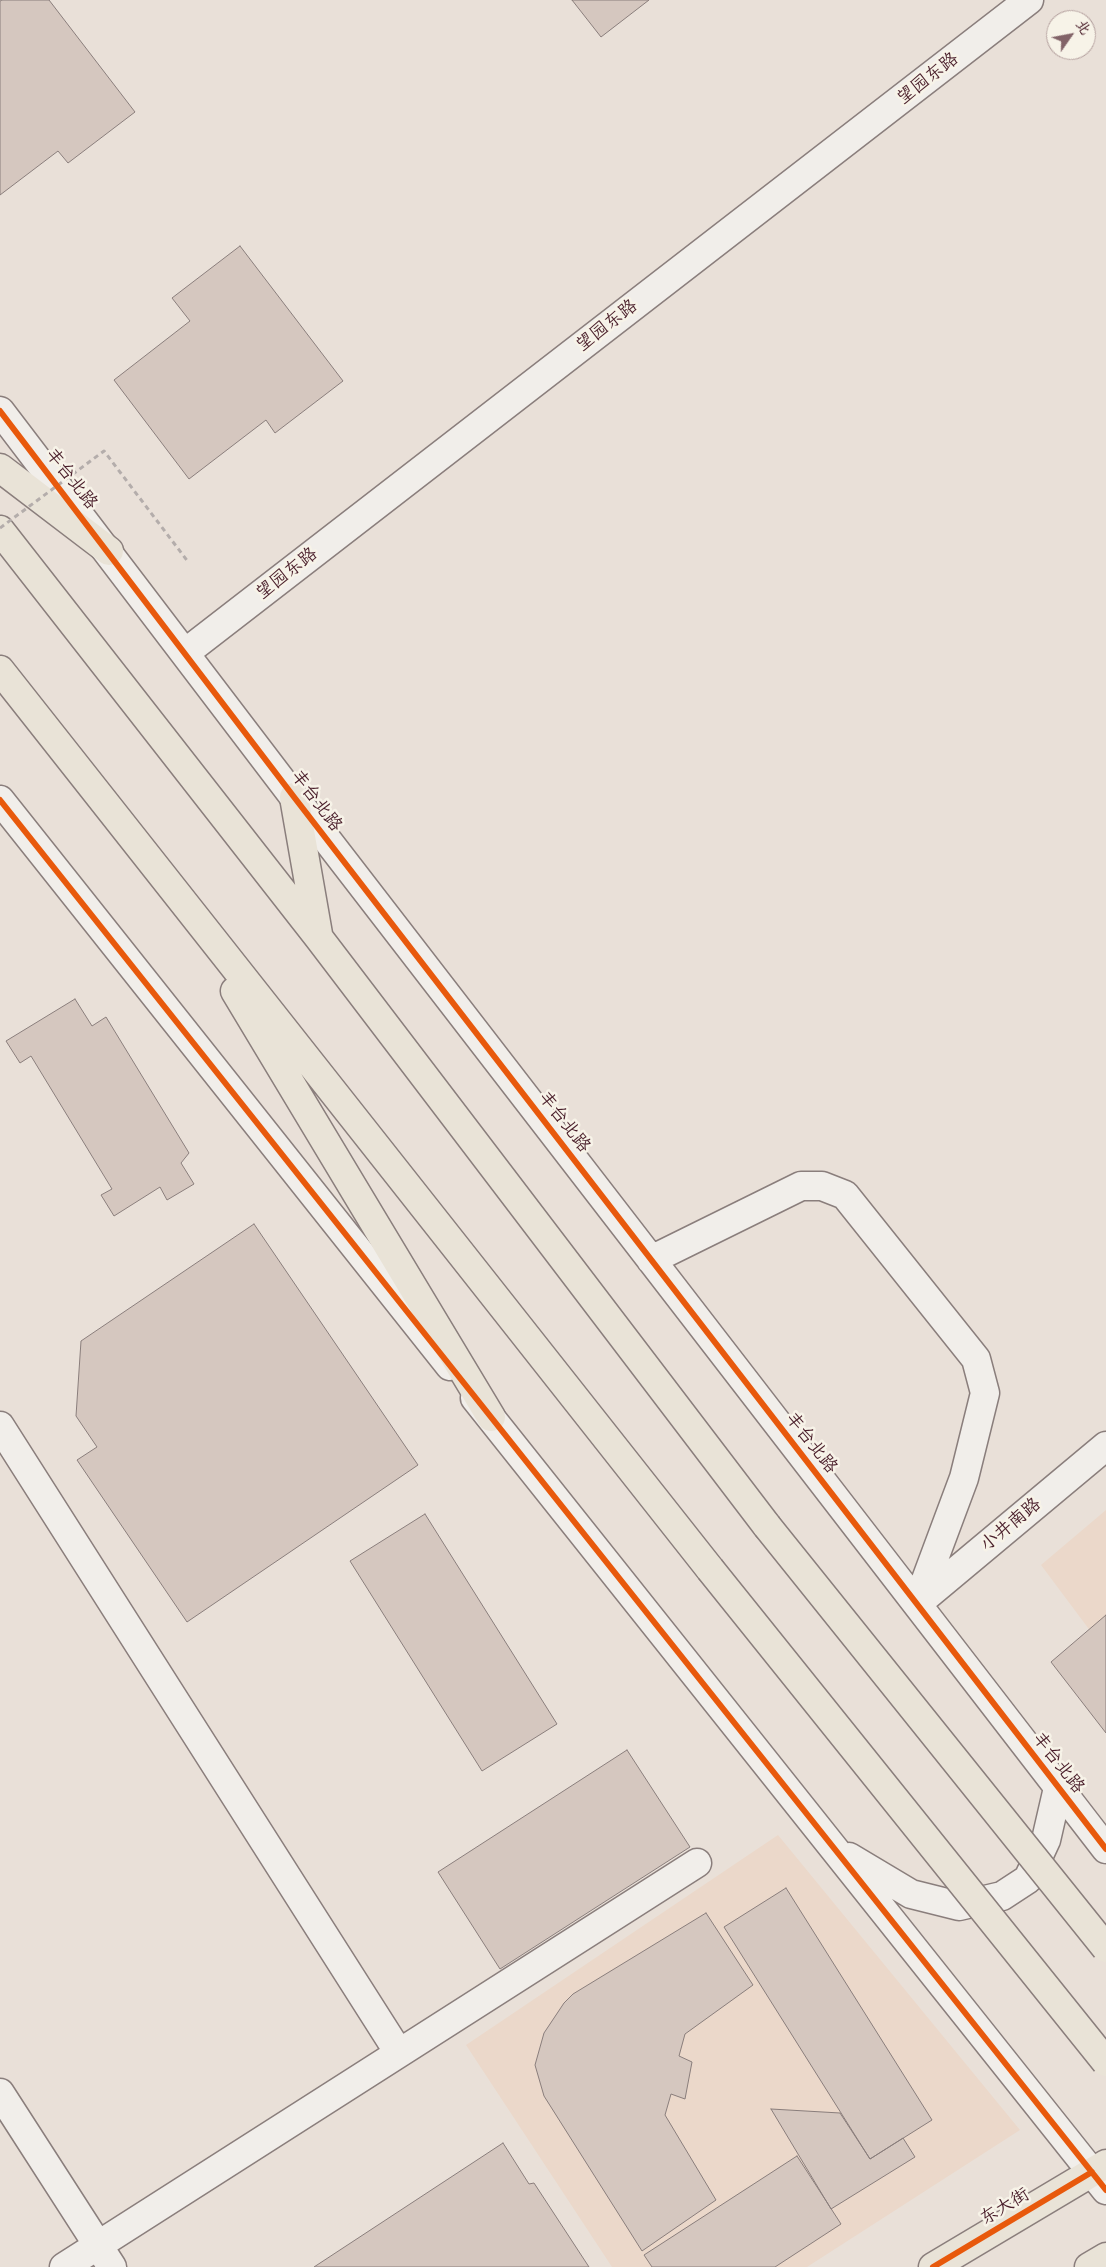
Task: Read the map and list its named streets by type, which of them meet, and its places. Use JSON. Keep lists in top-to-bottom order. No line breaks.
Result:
{"streets":{"main road":["东大街"],"street":["望园东路","丰台北路","小井南路"]},"crossings":[["望园东路","丰台北路"],["丰台北路","小井南路"]],"north":"top right"}
